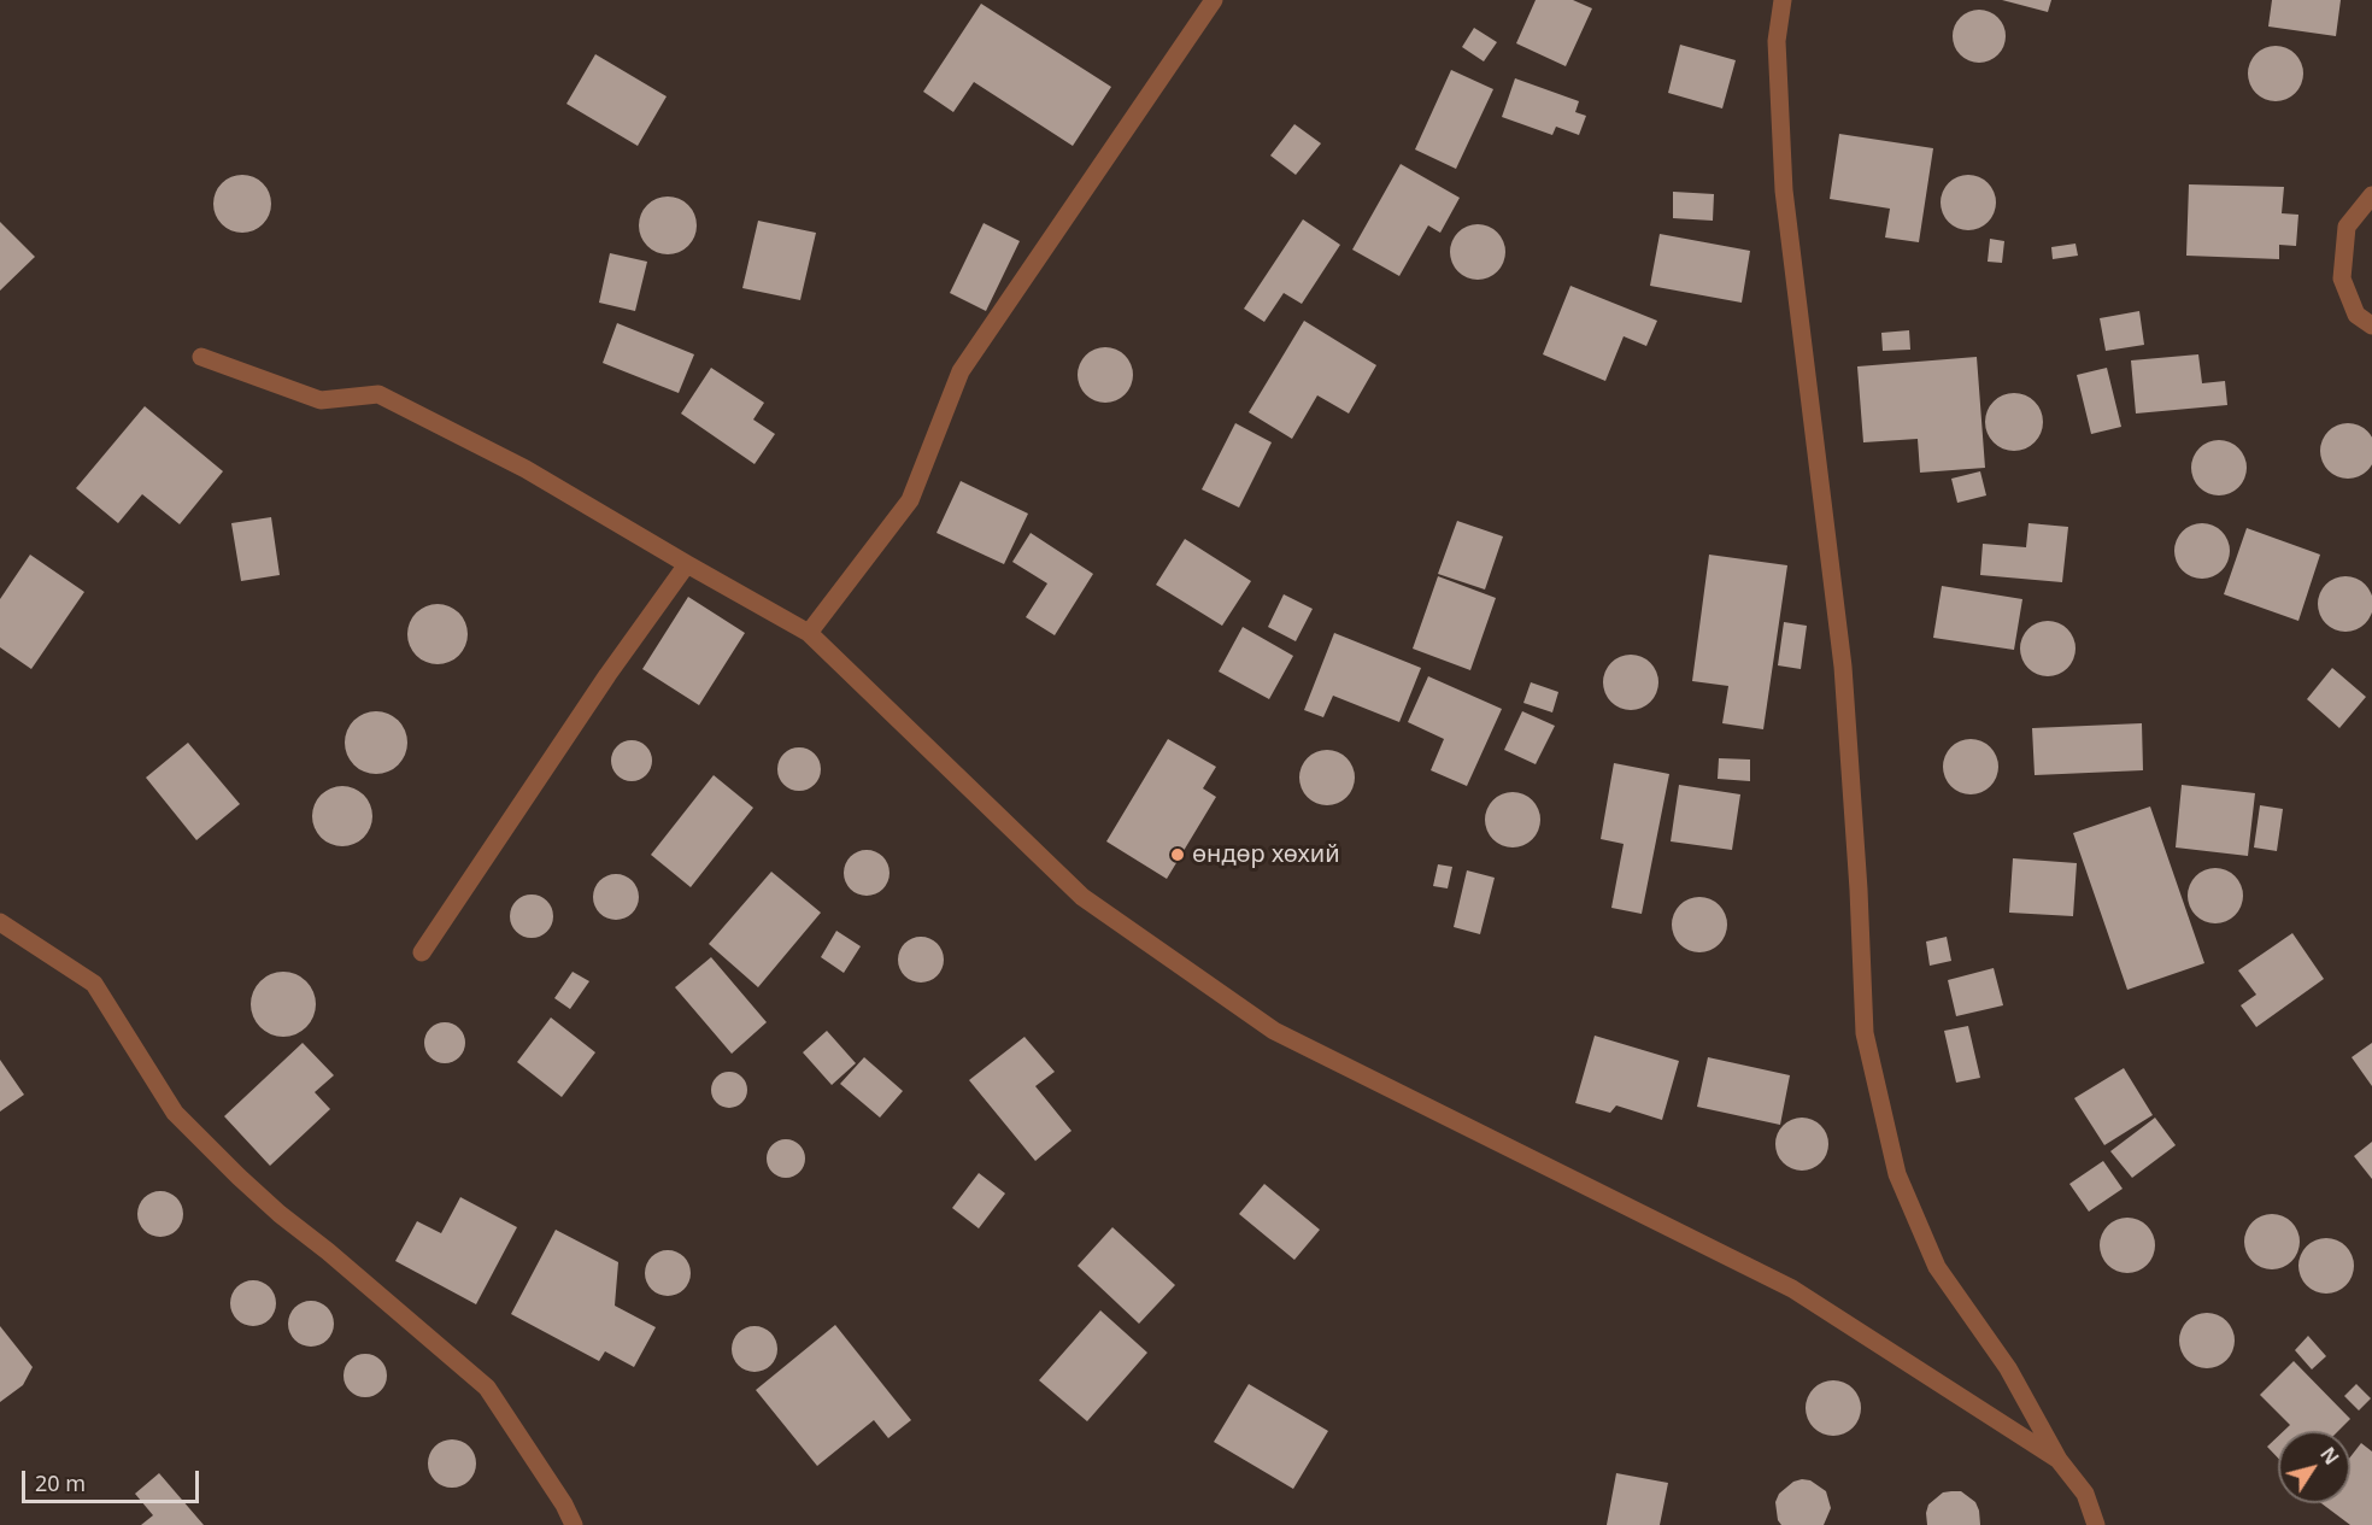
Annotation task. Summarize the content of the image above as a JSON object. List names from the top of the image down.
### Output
{
  "places": ["өндөр хөхий"],
  "scale_bar": "20 m",
  "north": "top right"
}
